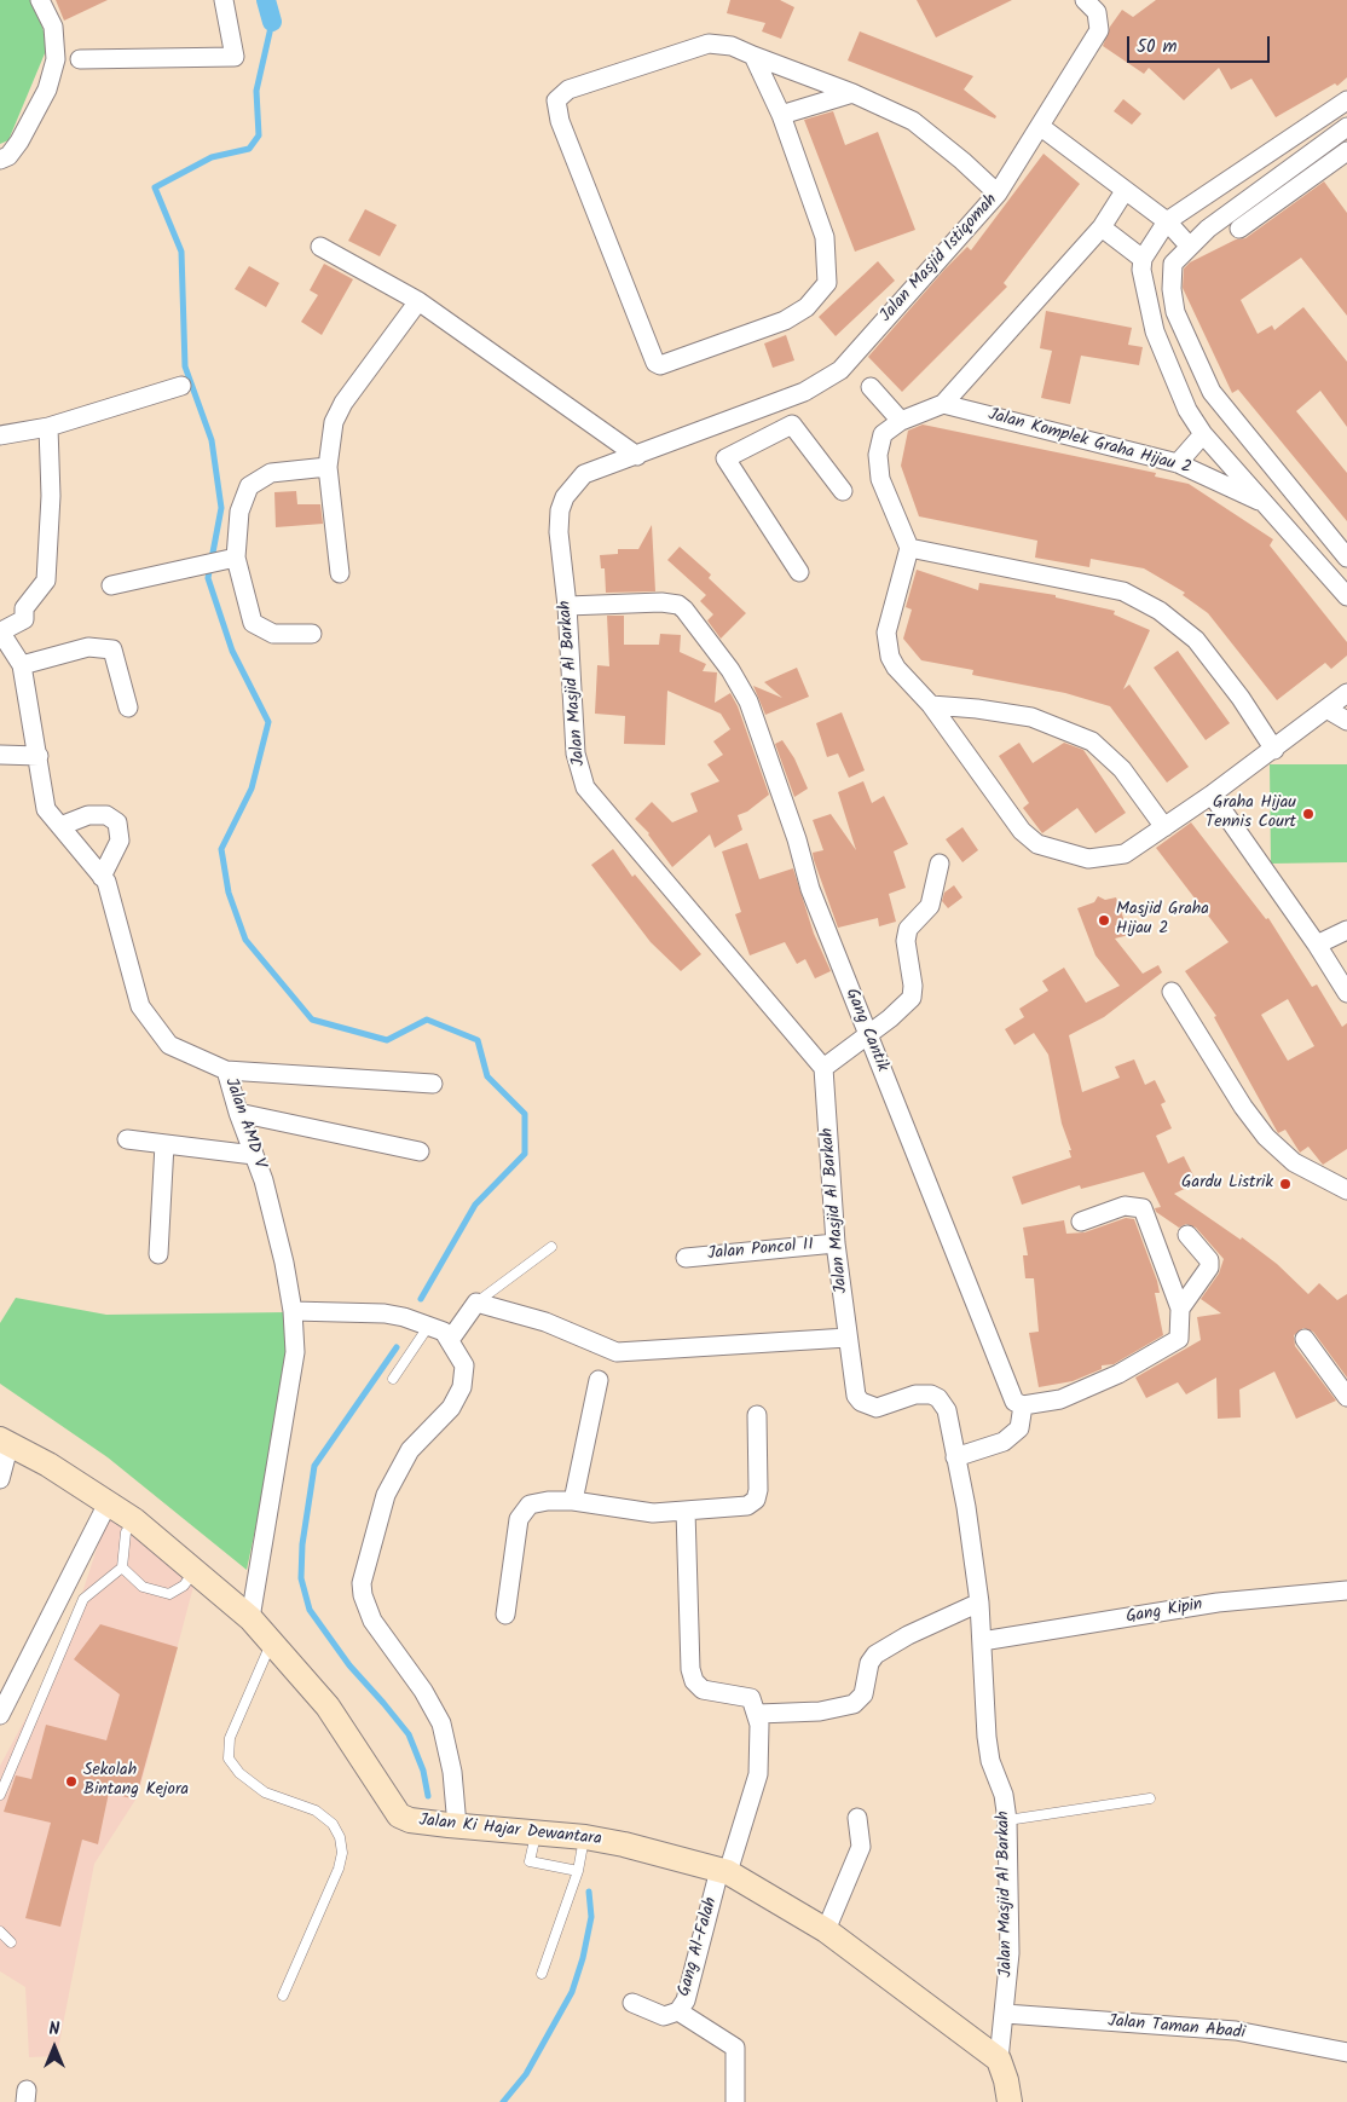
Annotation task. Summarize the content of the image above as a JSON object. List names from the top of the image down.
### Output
{
  "streets": {
    "main road": ["Jalan Ki Hajar Dewantara"],
    "street": [
      "Jalan Masjid Istiqomah",
      "Jalan Komplek Graha Hijau 2",
      "Jalan Masjid Al Barkah",
      "Gang Cantik",
      "Jalan AMD V",
      "Jalan Poncol II",
      "Gang Kipin",
      "Gang Al-Falah",
      "Jalan Taman Abadi"
    ]
  },
  "crossings": [
    ["Jalan Masjid Istiqomah", "Jalan Masjid Al Barkah"],
    ["Jalan Masjid Al Barkah", "Gang Cantik"],
    ["Jalan Masjid Al Barkah", "Jalan Poncol II"],
    ["Jalan Masjid Al Barkah", "Gang Kipin"],
    ["Jalan Masjid Al Barkah", "Jalan Ki Hajar Dewantara"],
    ["Jalan Masjid Al Barkah", "Jalan Taman Abadi"],
    ["Jalan AMD V", "Jalan Ki Hajar Dewantara"],
    ["Jalan Ki Hajar Dewantara", "Gang Al-Falah"]
  ],
  "places": [
    "Graha Hijau Tennis Court",
    "Masjid Graha Hijau 2",
    "Gardu Listrik",
    "Sekolah Bintang Kejora"
  ],
  "scale_bar": "50 m",
  "north": "top"
}
